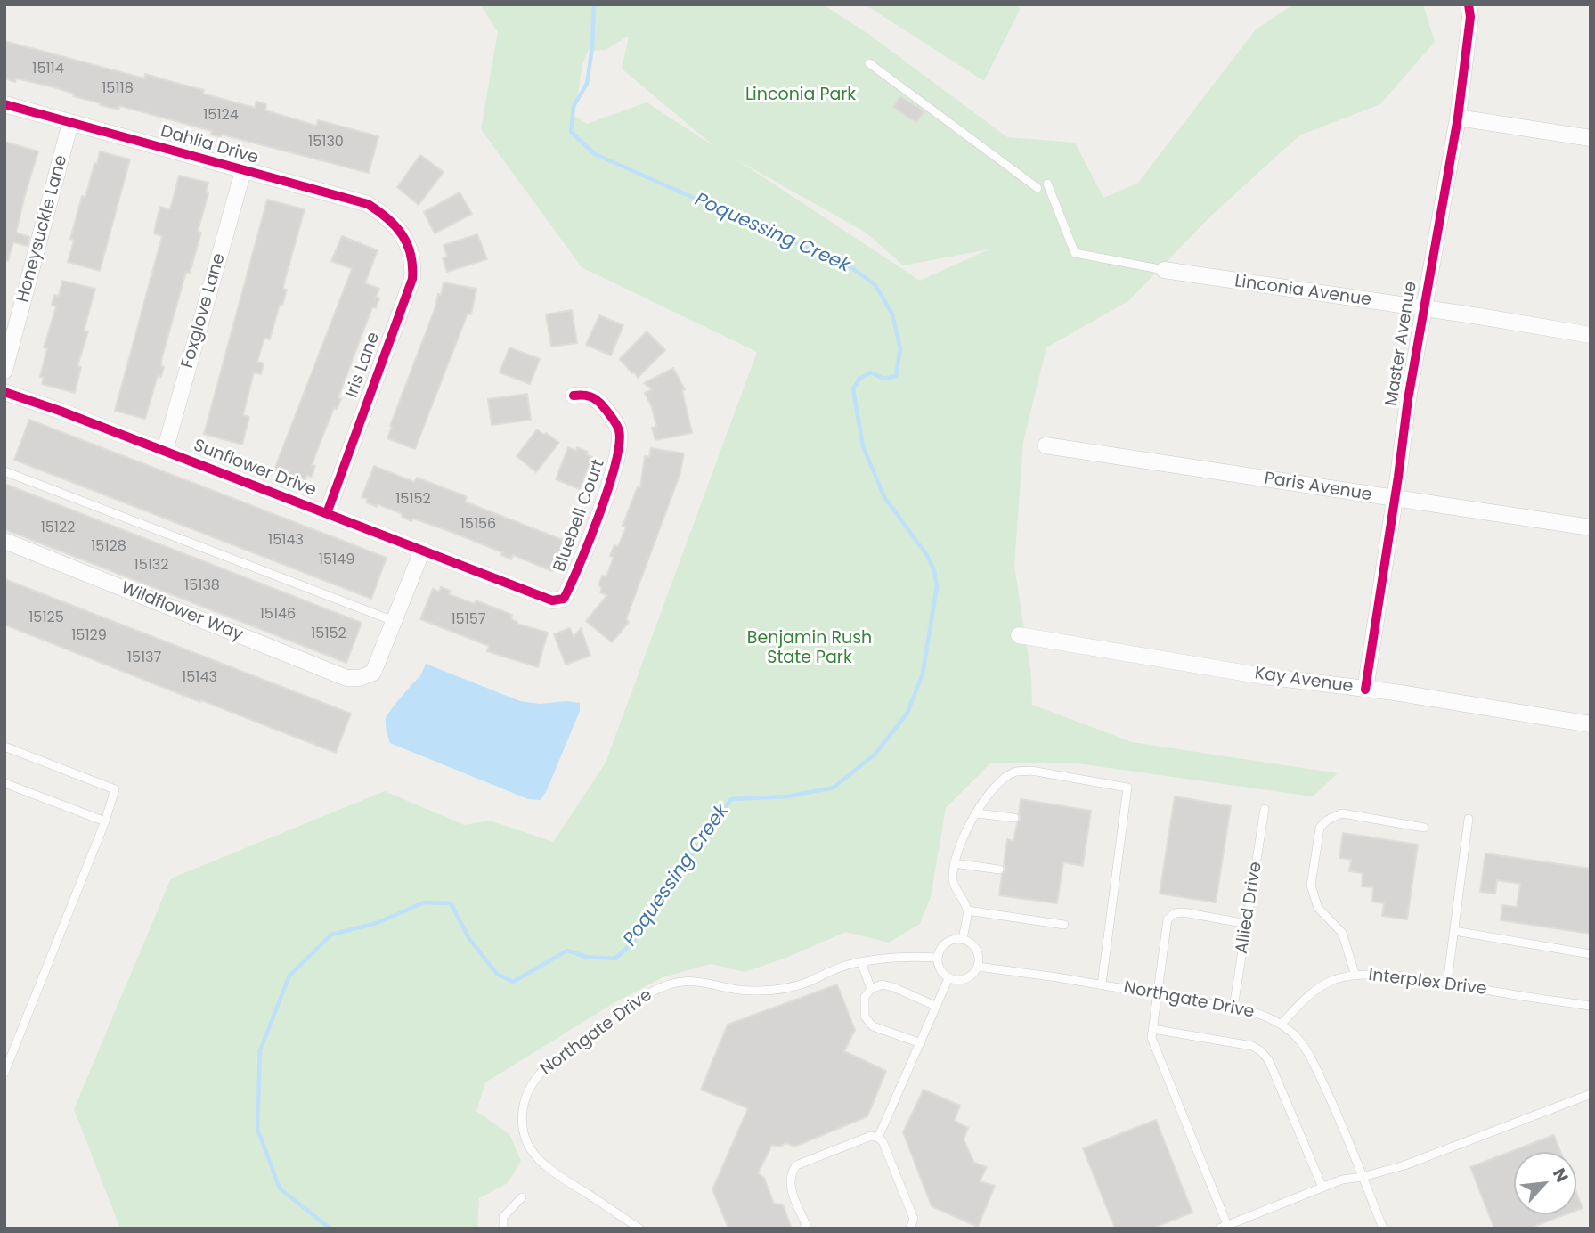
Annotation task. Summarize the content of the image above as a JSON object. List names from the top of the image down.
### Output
{
  "streets": {
    "street": [
      "Dahlia Drive",
      "Honeysuckle Lane",
      "Linconia Avenue",
      "Foxglove Lane",
      "Master Avenue",
      "Iris Lane",
      "Sunflower Drive",
      "Paris Avenue",
      "Bluebell Court",
      "Wildflower Way",
      "Kay Avenue"
    ],
    "lane": ["Allied Drive", "Interplex Drive", "Northgate Drive"]
  },
  "crossings": [
    ["Dahlia Drive", "Honeysuckle Lane"],
    ["Dahlia Drive", "Foxglove Lane"],
    ["Dahlia Drive", "Iris Lane"],
    ["Linconia Avenue", "Master Avenue"],
    ["Foxglove Lane", "Sunflower Drive"],
    ["Master Avenue", "Paris Avenue"],
    ["Master Avenue", "Kay Avenue"],
    ["Iris Lane", "Sunflower Drive"],
    ["Sunflower Drive", "Bluebell Court"],
    ["Allied Drive", "Northgate Drive"],
    ["Interplex Drive", "Northgate Drive"]
  ],
  "water": ["Poquessing Creek"],
  "parks": ["Linconia Park", "Benjamin Rush State Park"],
  "house_numbers": [
    "15114",
    "15118",
    "15124",
    "15130",
    "15152",
    "15156",
    "15122",
    "15143",
    "15128",
    "15149",
    "15132",
    "15138",
    "15146",
    "15125",
    "15157",
    "15152",
    "15129",
    "15137",
    "15143"
  ],
  "north": "top right"
}
